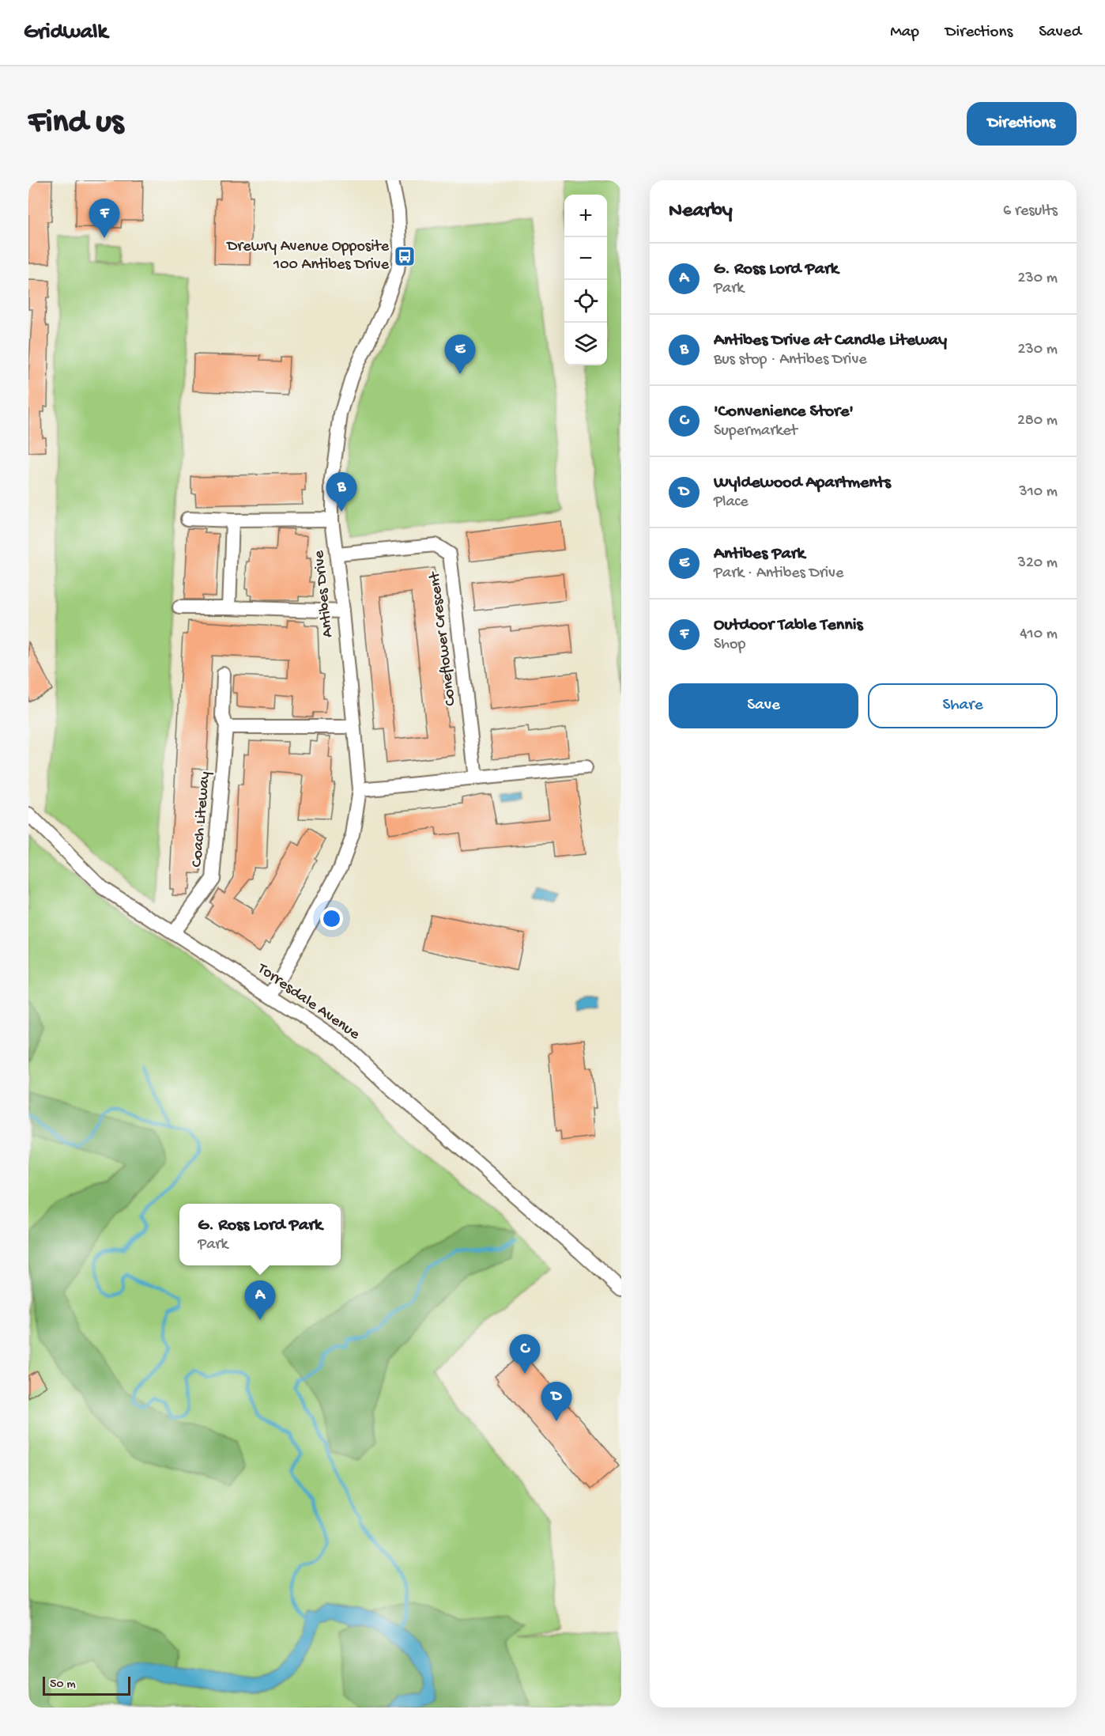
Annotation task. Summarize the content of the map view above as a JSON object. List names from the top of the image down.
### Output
{
  "streets": {
    "street": [
      "Antibes Drive",
      "Coneflower Crescent",
      "Coach Liteway",
      "Torresdale Avenue"
    ]
  },
  "crossings": [
    ["Antibes Drive", "Coneflower Crescent"],
    ["Antibes Drive", "Torresdale Avenue"],
    ["Coach Liteway", "Torresdale Avenue"]
  ],
  "places": {
    "bus stop": ["Drewry Avenue Opposite 100 Antibes Drive"]
  },
  "scale_bar": "50 m",
  "page": {
    "header": "Gridwalk",
    "nav": ["Map", "Directions", "Saved"],
    "buttons": [
      "Directions",
      ["Save", "Share"]
    ],
    "title": "Find us",
    "heading": ["Nearby", "6 results"],
    "map_buttons": ["+", "−"],
    "pins": [
      "F",
      "E",
      "B",
      "A",
      "C",
      "D"
    ],
    "list": [
      {
        "mark": "A",
        "name": "G. Ross Lord Park",
        "note": "Park",
        "value": "230 m"
      },
      {
        "mark": "B",
        "name": "Antibes Drive at Candle Liteway",
        "note": "Bus stop · Antibes Drive",
        "value": "230 m"
      },
      {
        "mark": "C",
        "name": "'Convenience Store'",
        "note": "Supermarket",
        "value": "280 m"
      },
      {
        "mark": "D",
        "name": "Wyldewood Apartments",
        "note": "Place",
        "value": "310 m"
      },
      {
        "mark": "E",
        "name": "Antibes Park",
        "note": "Park · Antibes Drive",
        "value": "320 m"
      },
      {
        "mark": "F",
        "name": "Outdoor Table Tennis",
        "note": "Shop",
        "value": "410 m"
      }
    ],
    "popup": ["G. Ross Lord Park", "Park"],
    "scale": "50 m"
  }
}
